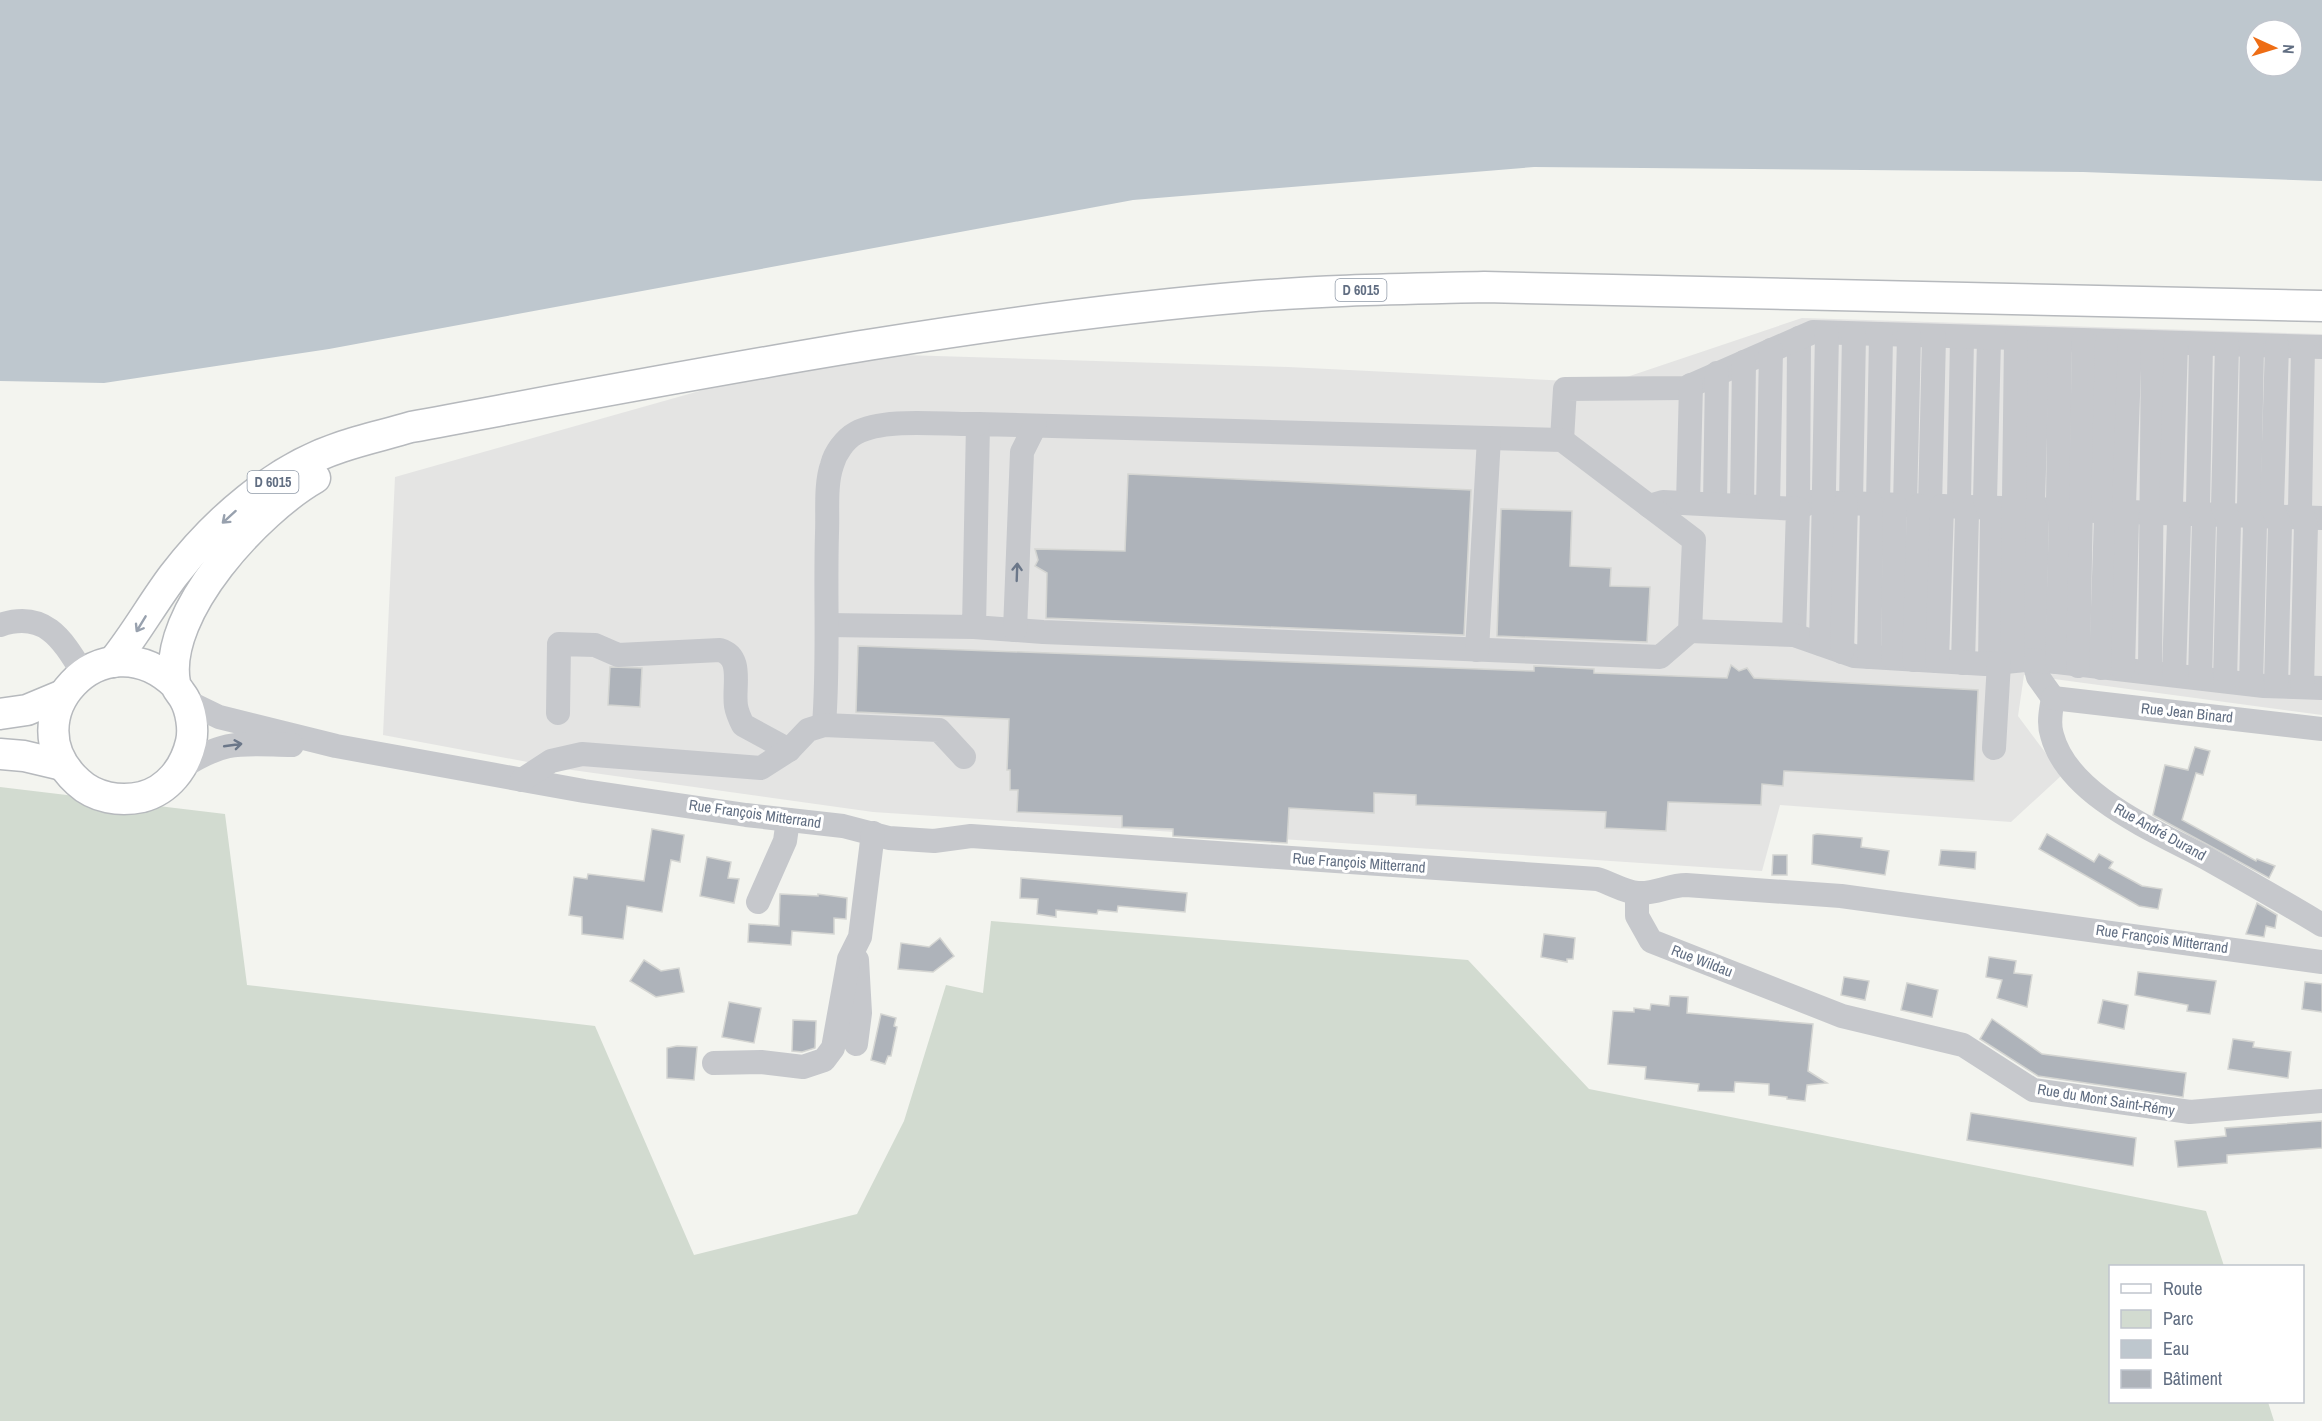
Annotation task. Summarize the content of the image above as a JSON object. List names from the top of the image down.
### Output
{
  "streets": {
    "main road": ["D 6015"],
    "street": [
      "Rue Jean Binard",
      "Rue François Mitterrand",
      "Rue André Durand",
      "Rue Wildau",
      "Rue du Mont Saint-Rémy"
    ]
  },
  "crossings": [
    ["Rue Jean Binard", "Rue André Durand"],
    ["Rue François Mitterrand", "Rue Wildau"],
    ["Rue Wildau", "Rue du Mont Saint-Rémy"]
  ],
  "legend": [
    "Route",
    "Parc",
    "Eau",
    "Bâtiment"
  ],
  "north": "right"
}
